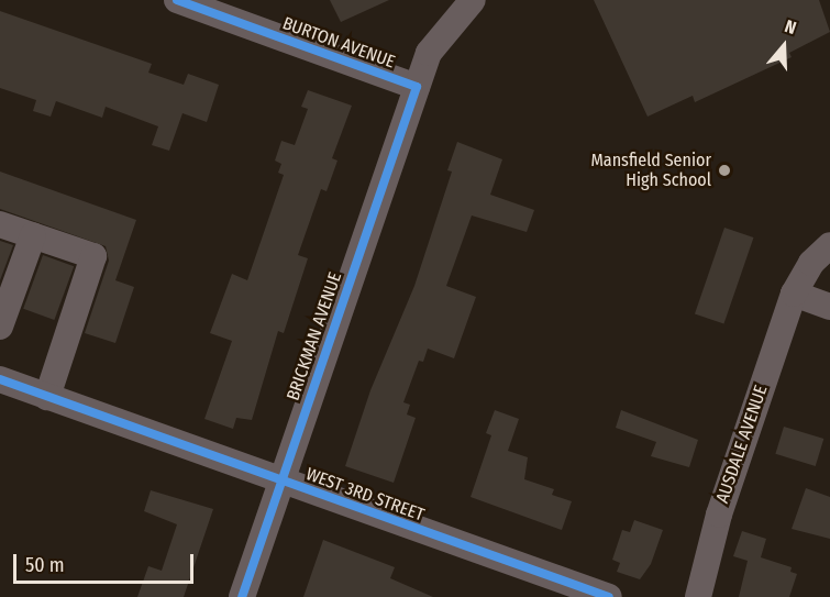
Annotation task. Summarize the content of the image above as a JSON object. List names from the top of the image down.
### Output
{
  "streets": {
    "street": [
      "BURTON AVENUE",
      "BRICKMAN AVENUE",
      "AUSDALE AVENUE",
      "WEST 3RD STREET"
    ]
  },
  "crossings": [
    ["BURTON AVENUE", "BRICKMAN AVENUE"],
    ["BRICKMAN AVENUE", "WEST 3RD STREET"]
  ],
  "places": ["Mansfield Senior High School"],
  "scale_bar": "50 m",
  "north": "top"
}
